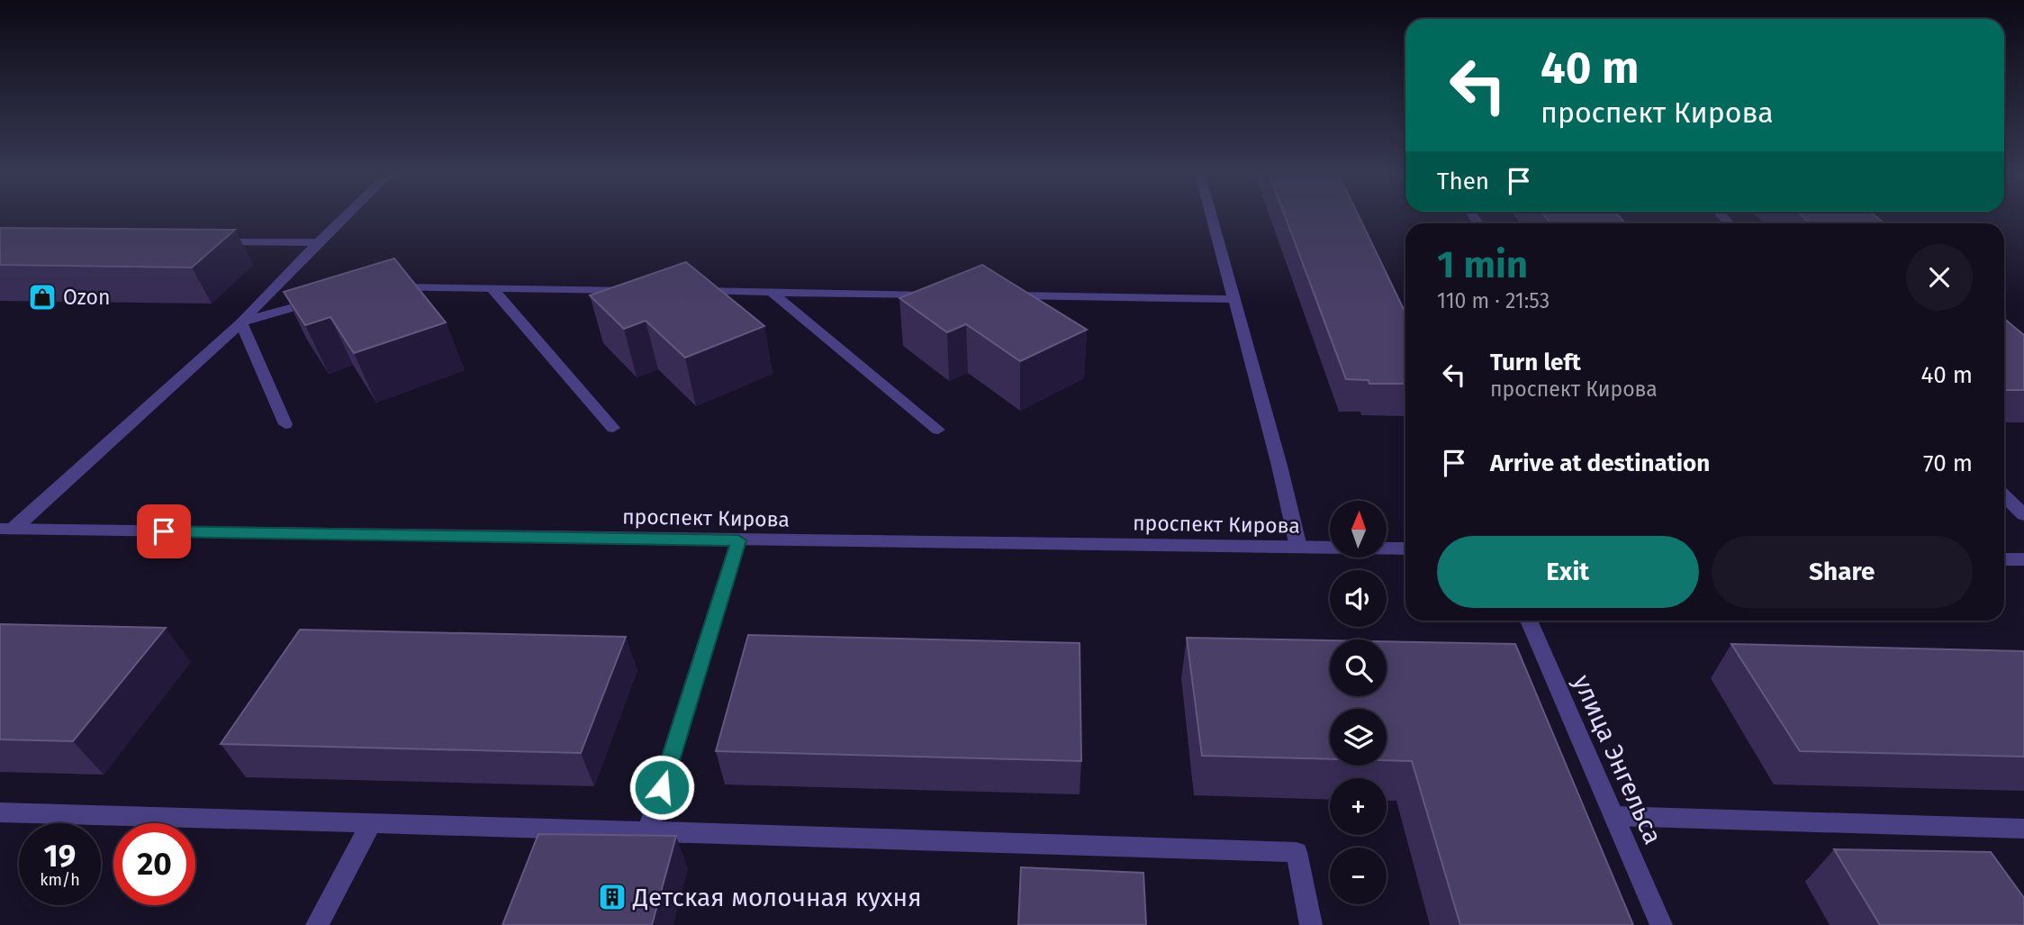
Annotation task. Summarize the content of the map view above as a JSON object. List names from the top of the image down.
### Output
{
  "streets": {
    "street": ["проспект Кирова", "улица Энгельса"]
  },
  "places": {
    "shop": ["Ozon"],
    "building": ["Детская молочная кухня"]
  },
  "north": "top",
  "page": {
    "turn": ["40 m", "проспект Кирова"],
    "then": "Then",
    "heading": ["1 min", "110 m · 21:53"],
    "list": [
      {
        "name": "Turn left",
        "note": "проспект Кирова",
        "value": "40 m"
      },
      {
        "name": "Arrive at destination",
        "value": "70 m"
      }
    ],
    "map_buttons": ["+", "−"],
    "buttons": ["Exit", "Share"],
    "speed": "19 km/h",
    "limit": "20"
  }
}
